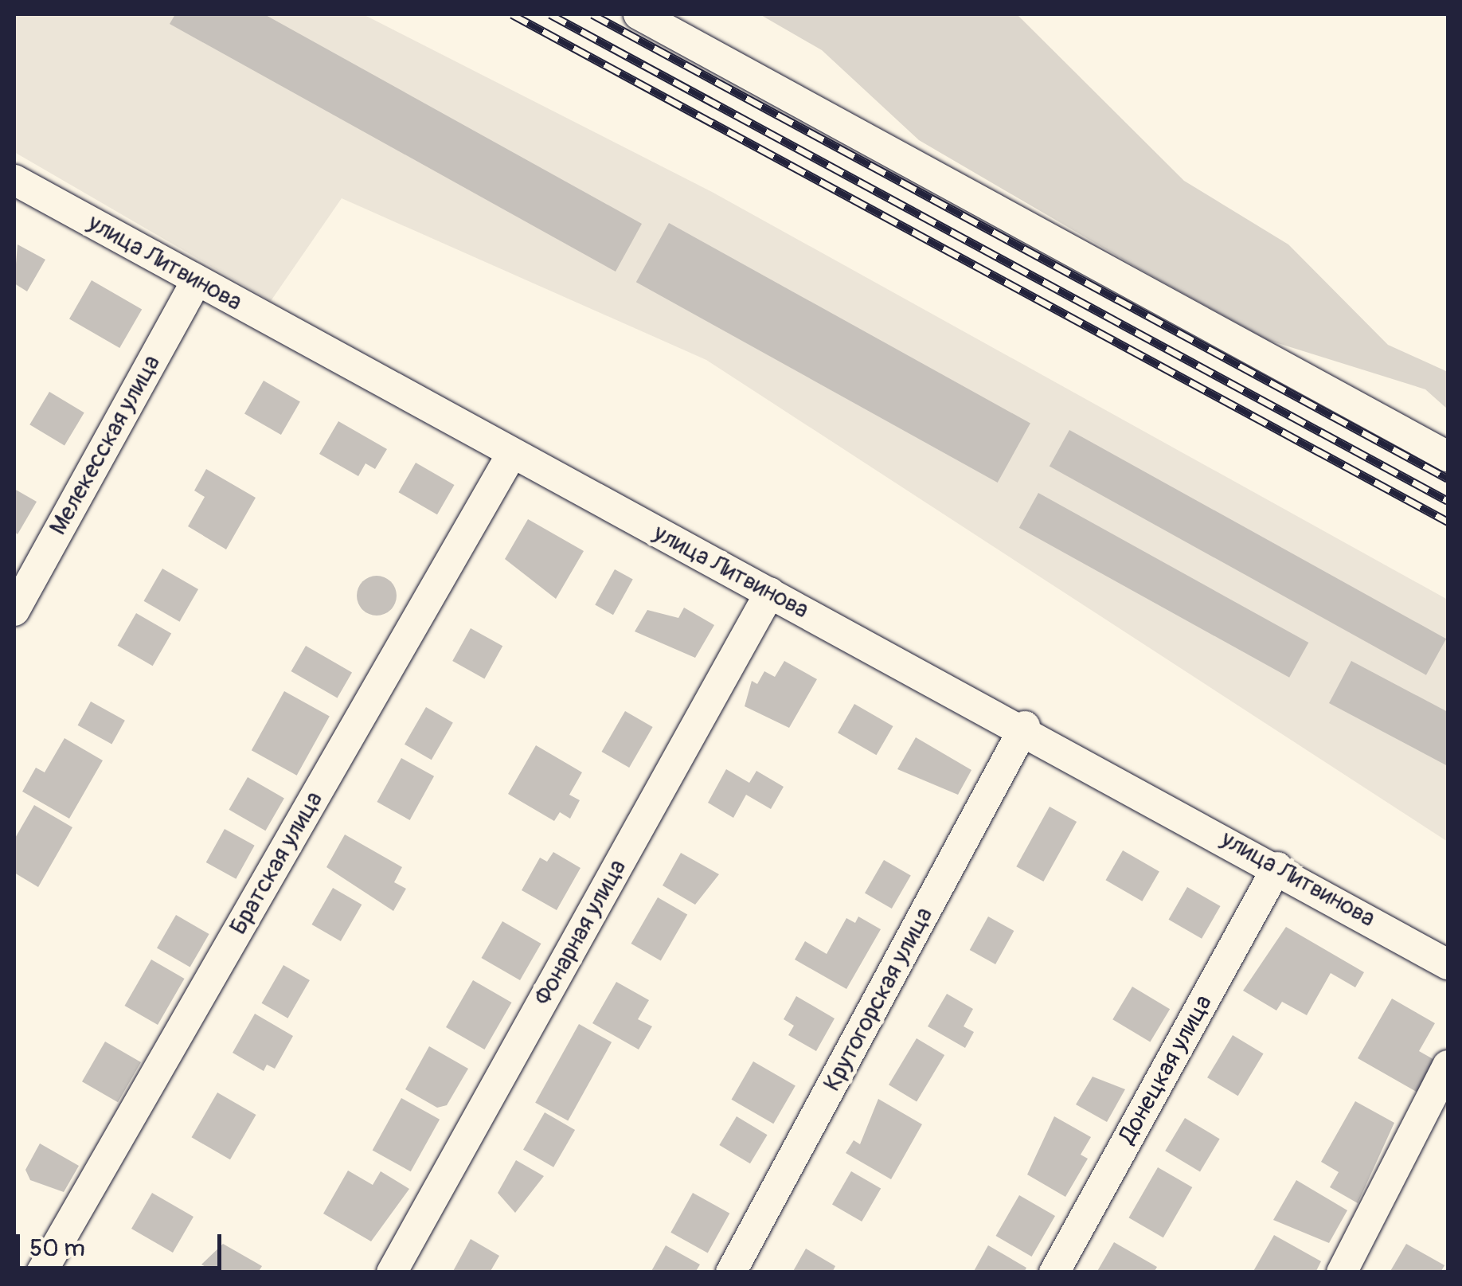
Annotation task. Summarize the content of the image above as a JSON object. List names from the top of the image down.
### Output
{
  "streets": {
    "street": [
      "улица Литвинова",
      "Мелекесская улица",
      "Братская улица",
      "Фонарная улица",
      "Крутогорская улица",
      "Донецкая улица"
    ]
  },
  "crossings": [
    ["улица Литвинова", "Мелекесская улица"],
    ["улица Литвинова", "Братская улица"],
    ["улица Литвинова", "Фонарная улица"],
    ["улица Литвинова", "Крутогорская улица"],
    ["улица Литвинова", "Донецкая улица"]
  ],
  "scale_bar": "50 m"
}
